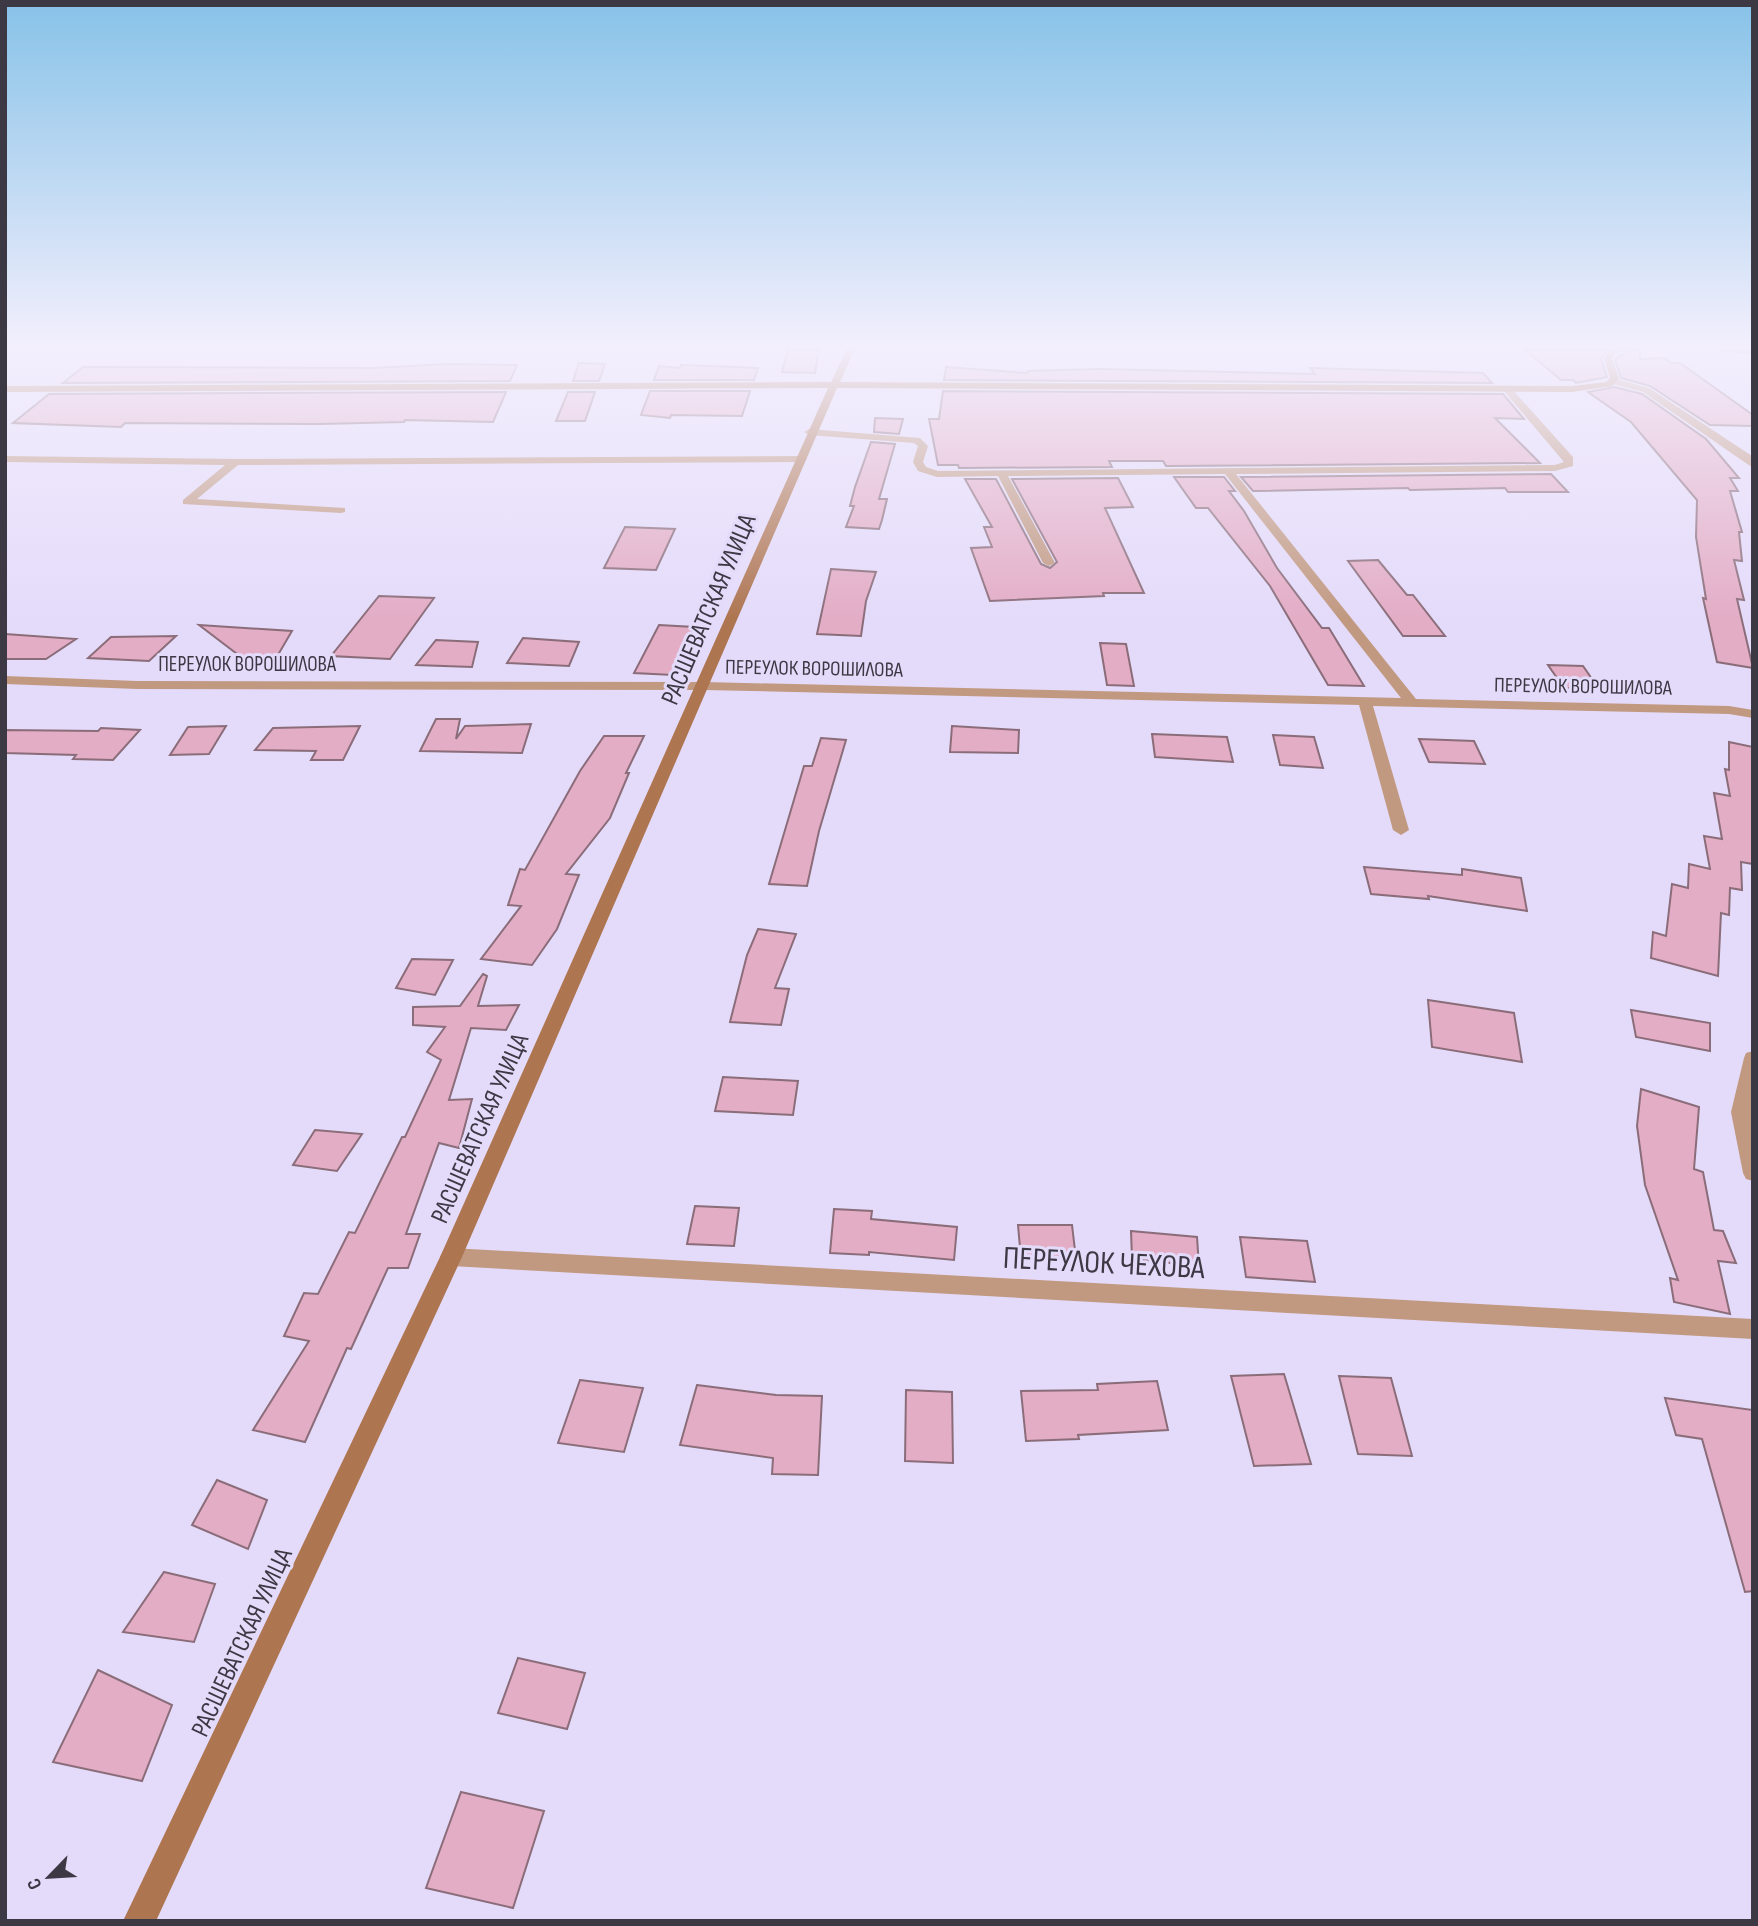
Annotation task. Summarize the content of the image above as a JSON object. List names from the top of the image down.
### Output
{
  "streets": {
    "street": ["РАСШЕВАТСКАЯ УЛИЦА", "ПЕРЕУЛОК ВОРОШИЛОВА", "ПЕРЕУЛОК ЧЕХОВА"]
  },
  "crossings": [
    ["РАСШЕВАТСКАЯ УЛИЦА", "ПЕРЕУЛОК ВОРОШИЛОВА"],
    ["РАСШЕВАТСКАЯ УЛИЦА", "ПЕРЕУЛОК ЧЕХОВА"]
  ],
  "north": "bottom left"
}
